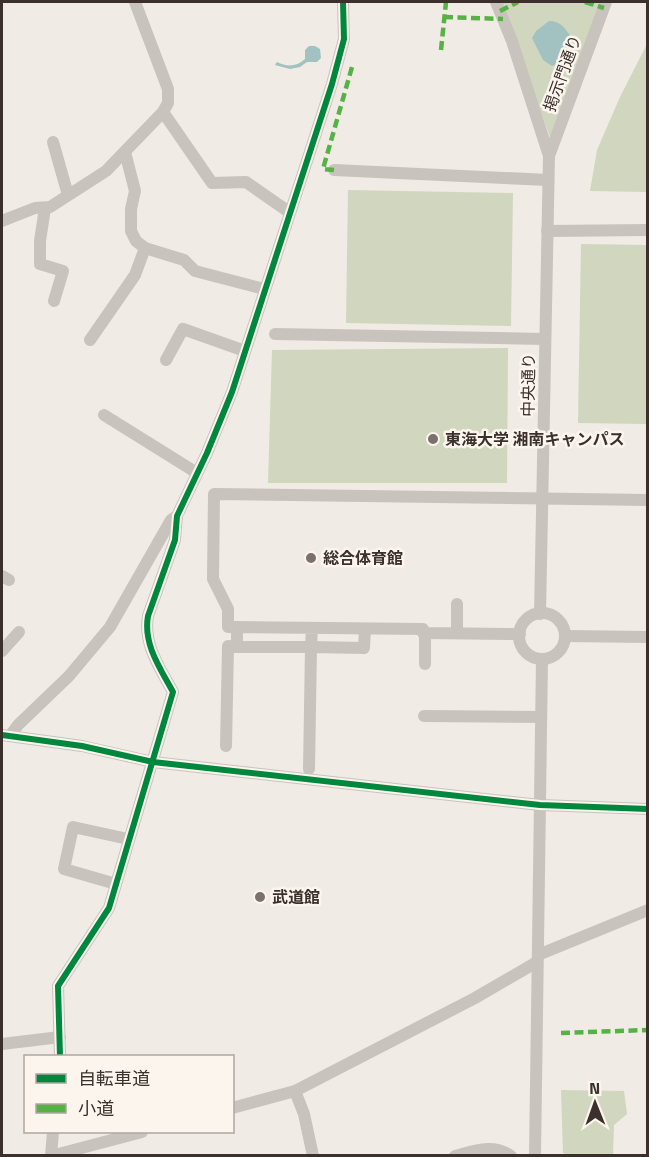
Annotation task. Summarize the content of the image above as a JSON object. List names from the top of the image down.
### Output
{
  "streets": {
    "street": ["掲示門通り", "中央通り"]
  },
  "crossings": [
    ["掲示門通り", "中央通り"]
  ],
  "places": ["東海大学 湘南キャンパス", "総合体育館", "武道館"],
  "legend": ["自転車道", "小道"],
  "north": "top"
}
